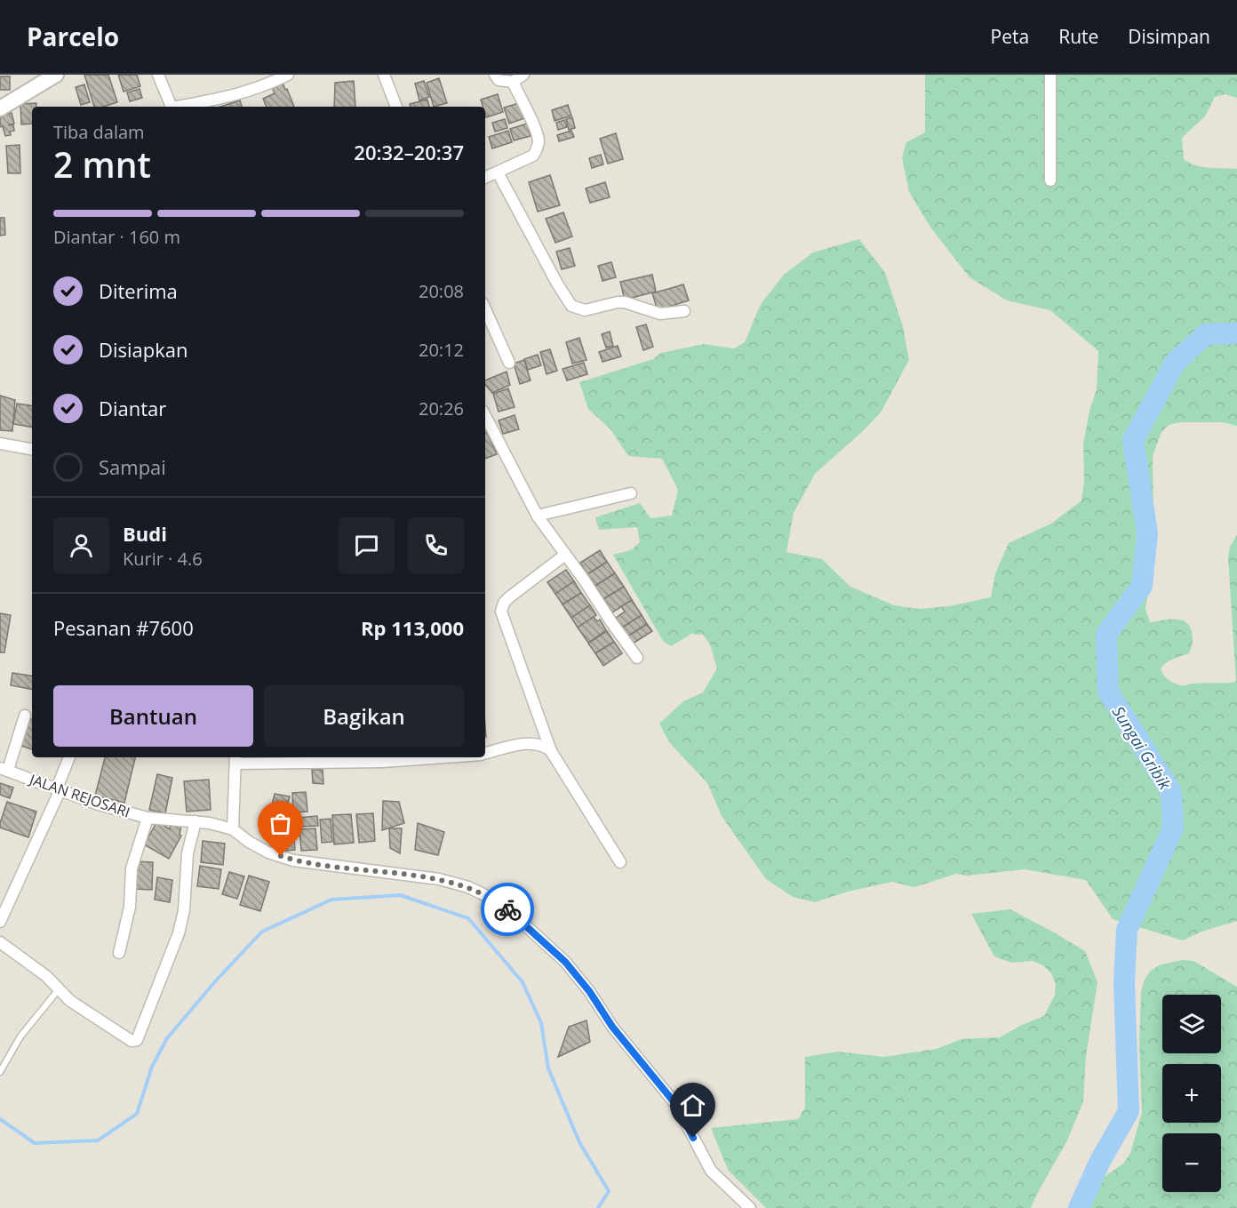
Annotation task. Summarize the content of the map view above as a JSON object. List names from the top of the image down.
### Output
{
  "streets": {
    "street": ["JALAN REJOSARI"]
  },
  "water": ["Sungai Gribik"],
  "page": {
    "header": "Parcelo",
    "nav": ["Peta", "Rute", "Disimpan"],
    "heading": ["2 mnt", "Tiba dalam", "20:32–20:37"],
    "panel": [
      "Budi",
      "Kurir · 4.6",
      "Pesanan #7600",
      "Rp 113,000"
    ],
    "bar": "Diantar · 160 m",
    "list": [
      ["Diterima", "20:08"],
      ["Disiapkan", "20:12"],
      ["Diantar", "20:26"],
      "Sampai"
    ],
    "buttons": ["Bantuan", "Bagikan"],
    "map_buttons": ["+", "−"]
  }
}
